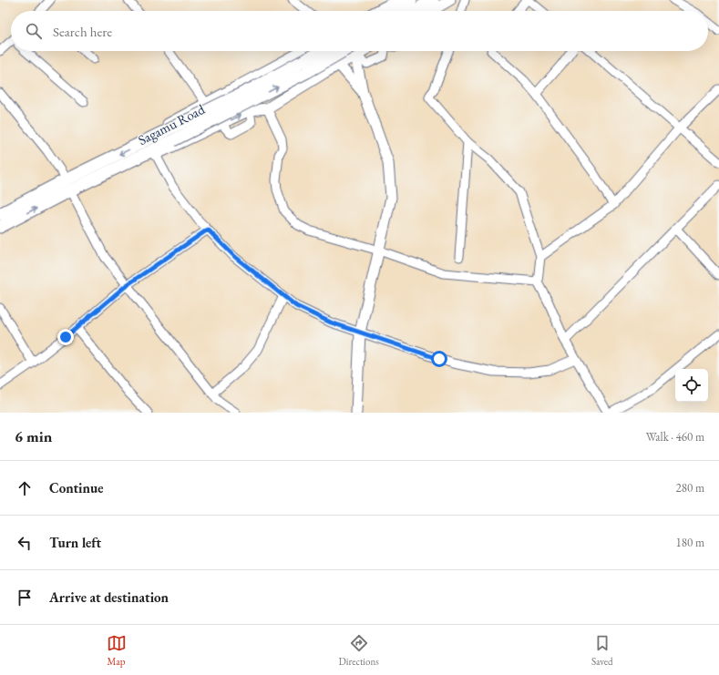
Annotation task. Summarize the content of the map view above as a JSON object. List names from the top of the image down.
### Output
{
  "streets": {
    "highway": ["Sagamu Road"]
  },
  "page": {
    "search": "Search here",
    "heading": ["6 min", "Walk · 460 m"],
    "list": [
      ["Continue", "280 m"],
      ["Turn left", "180 m"],
      "Arrive at destination"
    ],
    "nav": ["Map", "Directions", "Saved"]
  }
}
